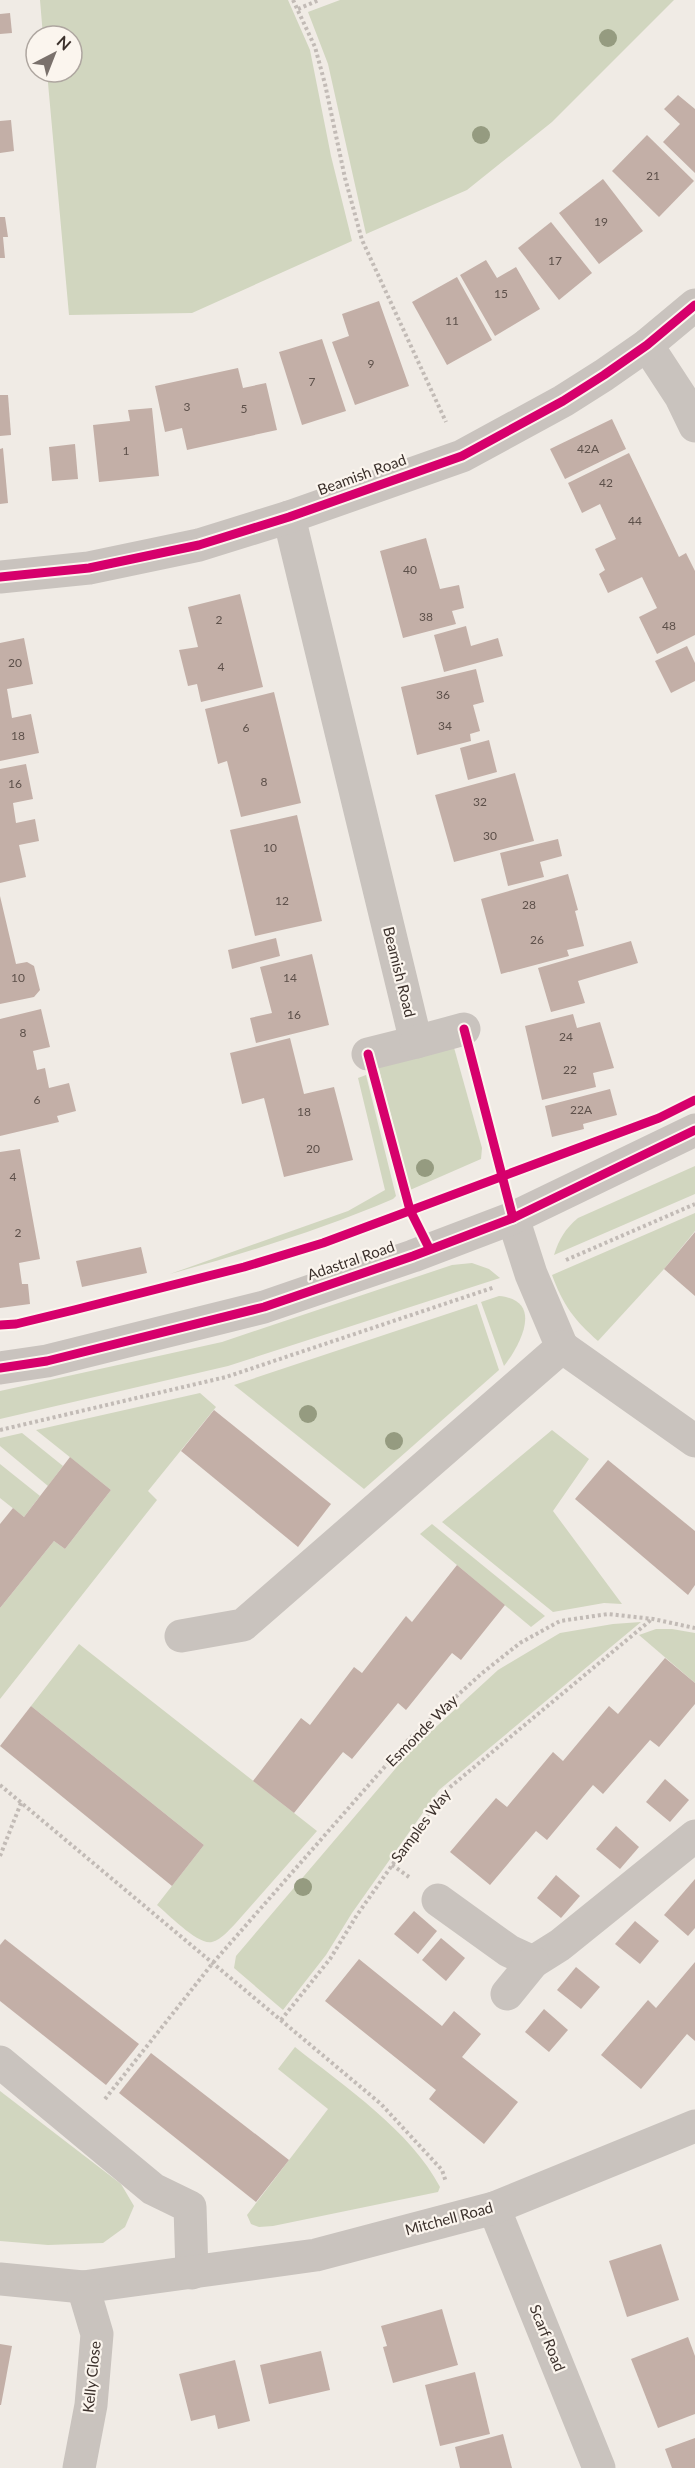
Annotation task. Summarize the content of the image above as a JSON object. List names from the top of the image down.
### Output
{
  "streets": {
    "street": [
      "Beamish Road",
      "Adastral Road",
      "Mitchell Road",
      "Scarf Road",
      "Kelly Close"
    ],
    "path": ["Esmonde Way", "Samples Way"]
  },
  "crossings": [
    ["Esmonde Way", "Samples Way"],
    ["Mitchell Road", "Scarf Road"],
    ["Mitchell Road", "Kelly Close"]
  ],
  "house_numbers": [
    "21",
    "19",
    "17",
    "15",
    "11",
    "9",
    "7",
    "3",
    "5",
    "42A",
    "1",
    "42",
    "44",
    "40",
    "38",
    "2",
    "48",
    "20",
    "4",
    "36",
    "34",
    "6",
    "18",
    "8",
    "16",
    "32",
    "30",
    "10",
    "12",
    "28",
    "26",
    "10",
    "14",
    "16",
    "8",
    "24",
    "22",
    "6",
    "22A",
    "18",
    "20",
    "4",
    "2"
  ],
  "north": "top right"
}
